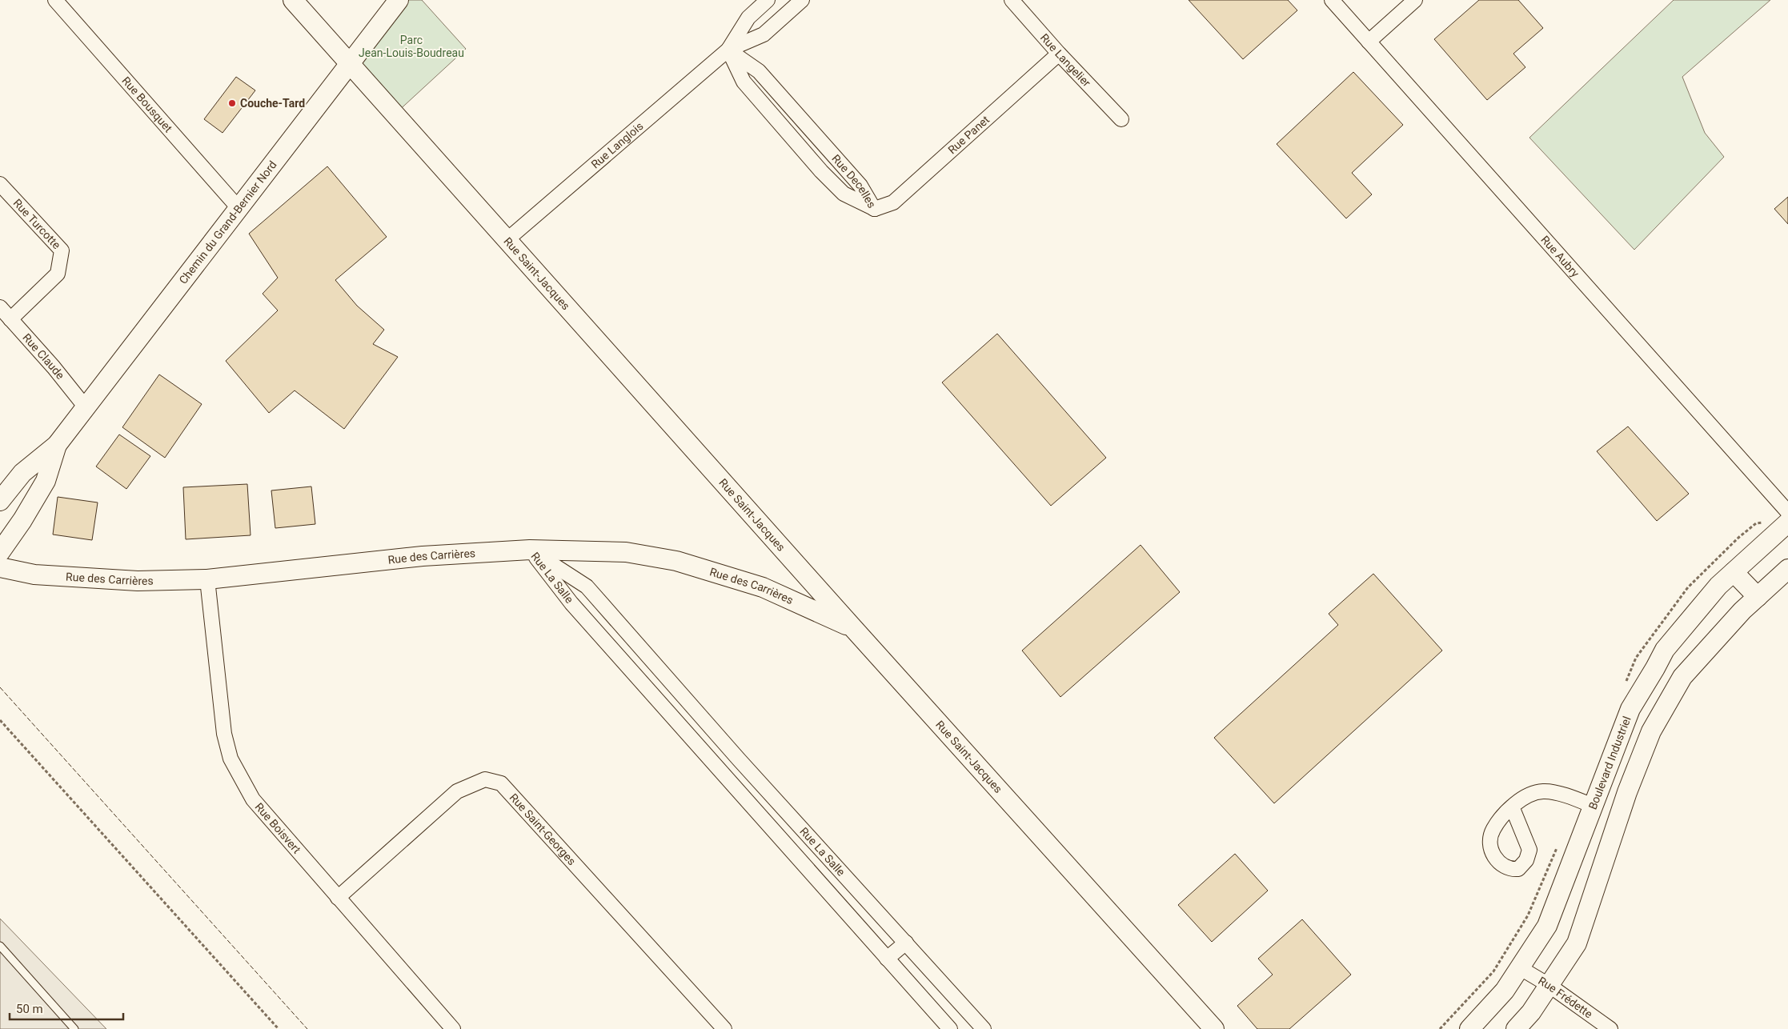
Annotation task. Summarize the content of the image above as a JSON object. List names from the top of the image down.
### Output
{
  "streets": {
    "main road": [
      "Chemin du Grand-Bernier Nord",
      "Rue Saint-Jacques",
      "Rue des Carrières",
      "Boulevard Industriel"
    ],
    "street": [
      "Rue Langelier",
      "Rue Bousquet",
      "Rue Panet",
      "Rue Langlois",
      "Rue Decelles",
      "Rue Turcotte",
      "Rue Aubry",
      "Rue Claude",
      "Rue La Salle",
      "Rue Boisvert",
      "Rue Saint-Georges",
      "Rue Frédette"
    ]
  },
  "crossings": [
    ["Rue Langelier", "Rue Panet"],
    ["Rue Bousquet", "Chemin du Grand-Bernier Nord"],
    ["Rue Panet", "Rue Decelles"],
    ["Rue Langlois", "Rue Decelles"],
    ["Rue Langlois", "Rue Saint-Jacques"],
    ["Chemin du Grand-Bernier Nord", "Rue Saint-Jacques"],
    ["Chemin du Grand-Bernier Nord", "Rue Claude"],
    ["Rue Turcotte", "Rue Claude"],
    ["Rue Saint-Jacques", "Rue des Carrières"],
    ["Rue des Carrières", "Rue La Salle"],
    ["Rue des Carrières", "Rue Boisvert"],
    ["Boulevard Industriel", "Rue Frédette"],
    ["Rue Boisvert", "Rue Saint-Georges"]
  ],
  "parks": ["Parc Jean-Louis-Boudreau"],
  "places": ["Couche-Tard"],
  "scale_bar": "50 m"
}
